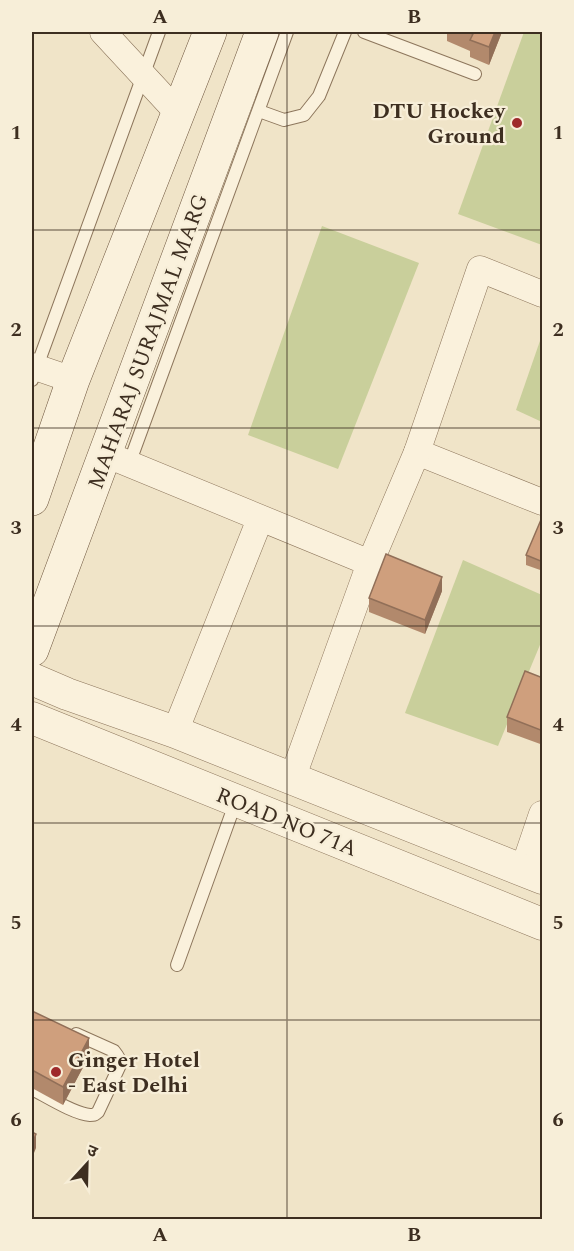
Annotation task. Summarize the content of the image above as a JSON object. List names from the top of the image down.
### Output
{
  "streets": {
    "main road": ["MAHARAJ SURAJMAL MARG"],
    "street": ["ROAD NO 71A"]
  },
  "places": ["DTU Hockey Ground", "Ginger Hotel - East Delhi"],
  "north": "top",
  "grid": {
    "columns": ["A", "B"],
    "rows": [
      "1",
      "2",
      "3",
      "4",
      "5",
      "6"
    ]
  }
}
